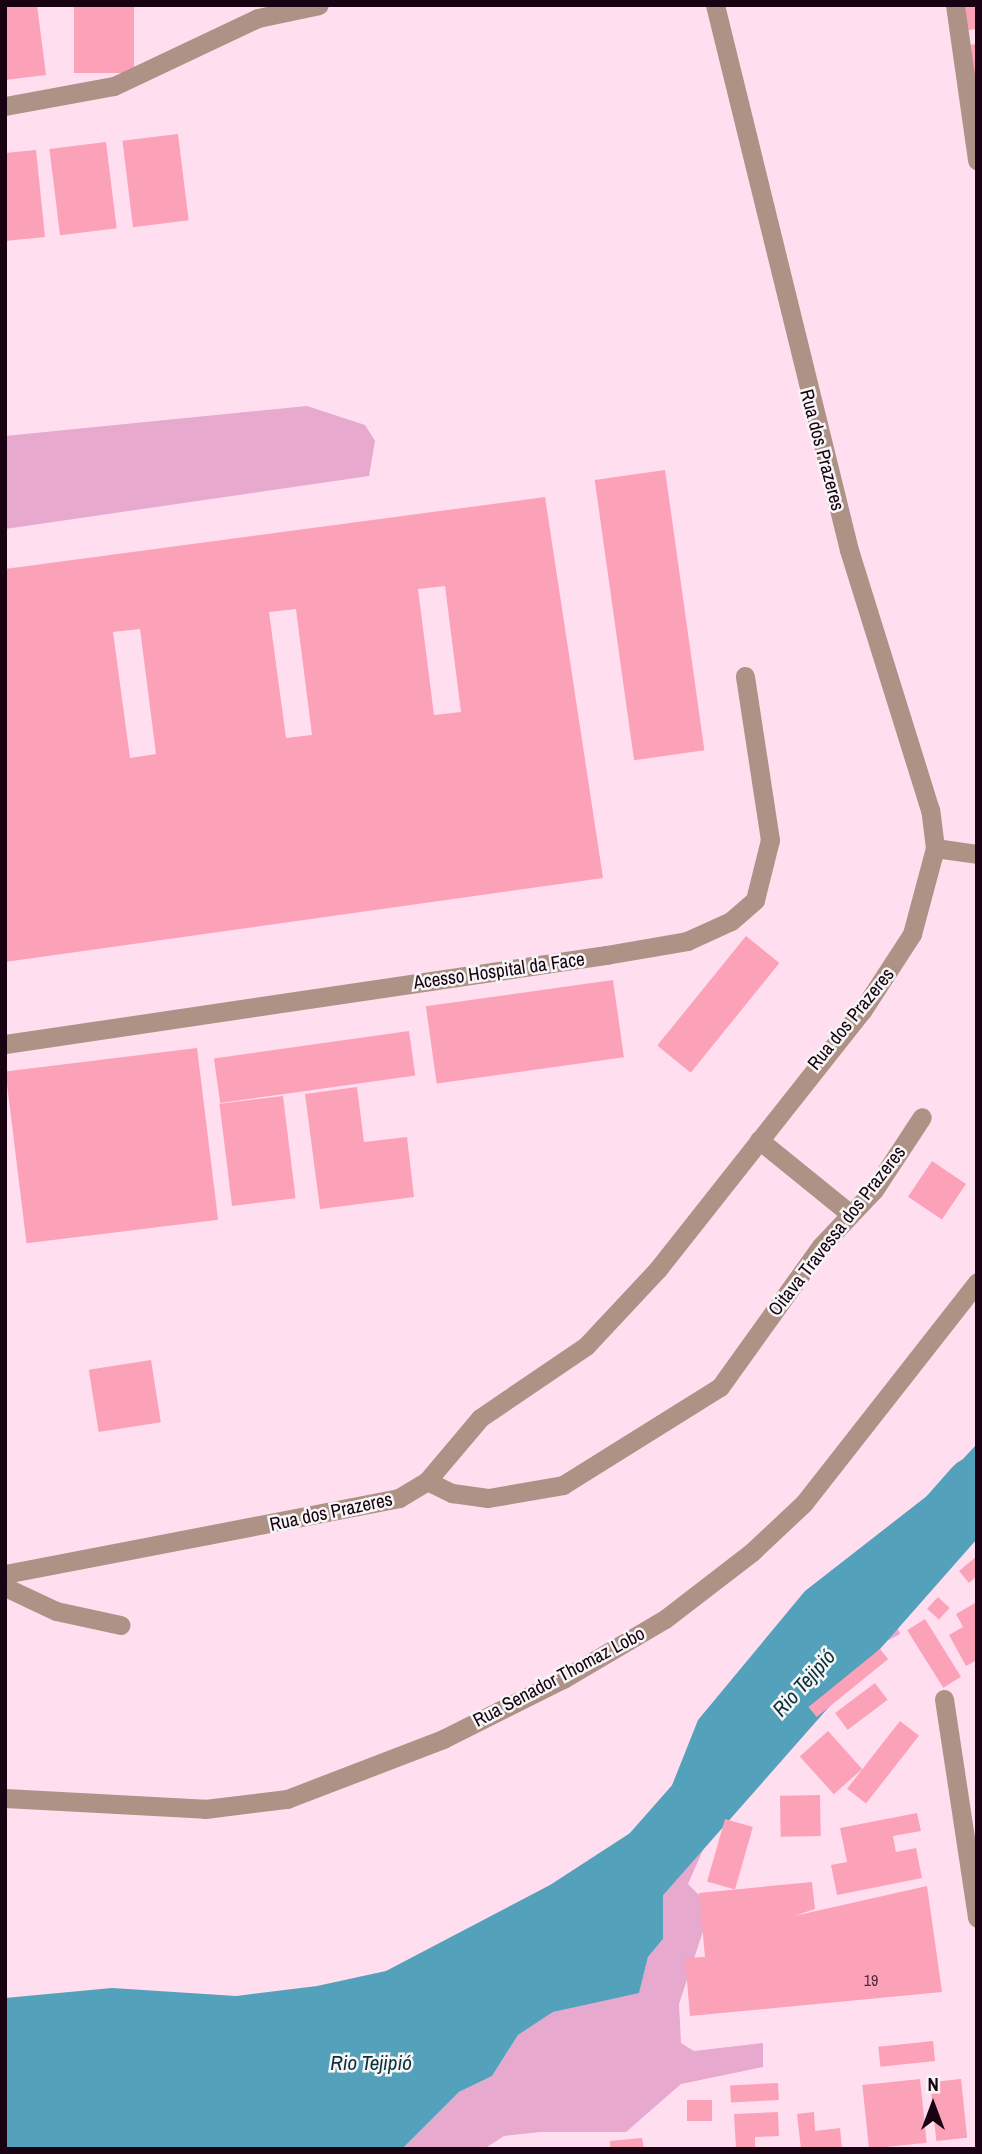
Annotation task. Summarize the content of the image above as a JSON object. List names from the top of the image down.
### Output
{
  "streets": {
    "street": [
      "Rua dos Prazeres",
      "Acesso Hospital da Face",
      "Oitava Travessa dos Prazeres",
      "Rua Senador Thomaz Lobo"
    ]
  },
  "crossings": [
    ["Rua dos Prazeres", "Oitava Travessa dos Prazeres"]
  ],
  "water": ["Rio Tejipió"],
  "house_numbers": ["19"],
  "north": "top"
}
